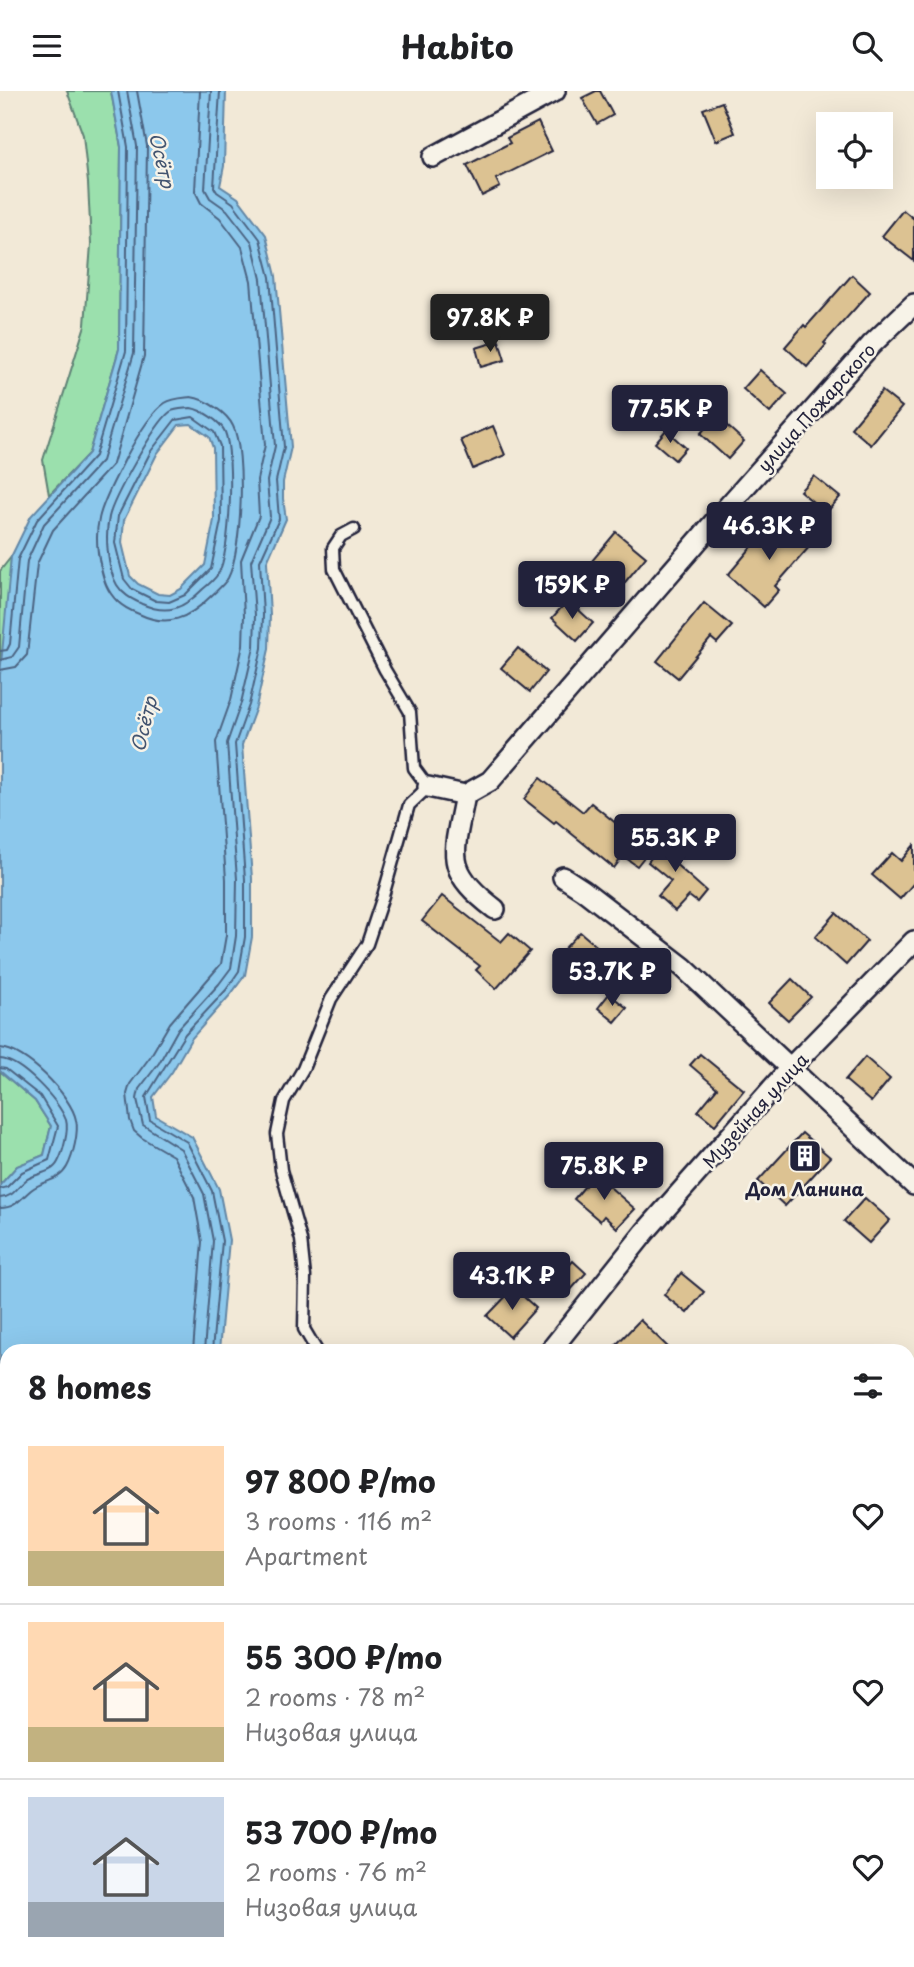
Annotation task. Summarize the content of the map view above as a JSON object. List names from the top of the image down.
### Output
{
  "streets": {
    "street": ["улица Пожарского", "Музейная улица"]
  },
  "water": ["Осётр"],
  "places": {
    "building": ["Дом Ланина"]
  },
  "page": {
    "header": "Habito",
    "price": [
      "97.8K ₽",
      "77.5K ₽",
      "46.3K ₽",
      "159K ₽",
      "55.3K ₽",
      "53.7K ₽",
      "75.8K ₽",
      "43.1K ₽"
    ],
    "heading": "8 homes",
    "list": [
      {
        "name": "97 800 ₽/mo",
        "note": "3 rooms · 116 m² · Apartment"
      },
      {
        "name": "55 300 ₽/mo",
        "note": "2 rooms · 78 m² · Низовая улица"
      },
      {
        "name": "53 700 ₽/mo",
        "note": "2 rooms · 76 m² · Низовая улица"
      }
    ]
  }
}
